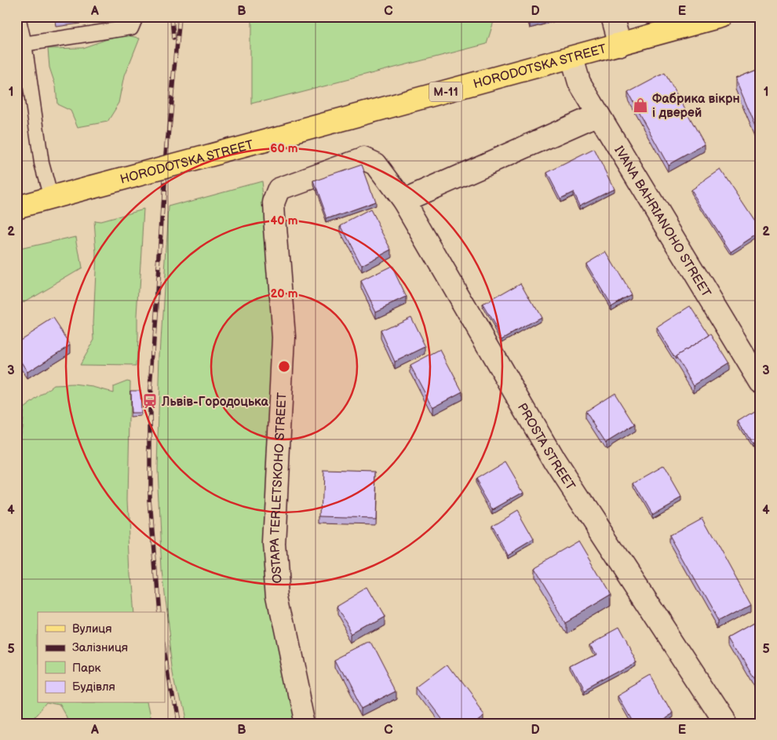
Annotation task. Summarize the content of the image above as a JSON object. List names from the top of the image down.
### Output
{
  "streets": {
    "main road": ["HORODOTSKA STREET", "М-11"],
    "street": ["IVANA BAHRIANOHO STREET", "PROSTA STREET", "OSTAPA TERLETSKOHO STREET"]
  },
  "crossings": [
    ["HORODOTSKA STREET", "IVANA BAHRIANOHO STREET"],
    ["PROSTA STREET", "OSTAPA TERLETSKOHO STREET"]
  ],
  "places": {
    "shop": ["Фабрика вікрн і дверей"],
    "station": ["Львів-Городоцька"]
  },
  "legend": [
    "Вулиця",
    "Залізниця",
    "Парк",
    "Будівля"
  ],
  "grid": {
    "columns": [
      "A",
      "B",
      "C",
      "D",
      "E"
    ],
    "rows": [
      "1",
      "2",
      "3",
      "4",
      "5"
    ]
  },
  "rings": ["60 m", "40 m", "20 m"]
}
